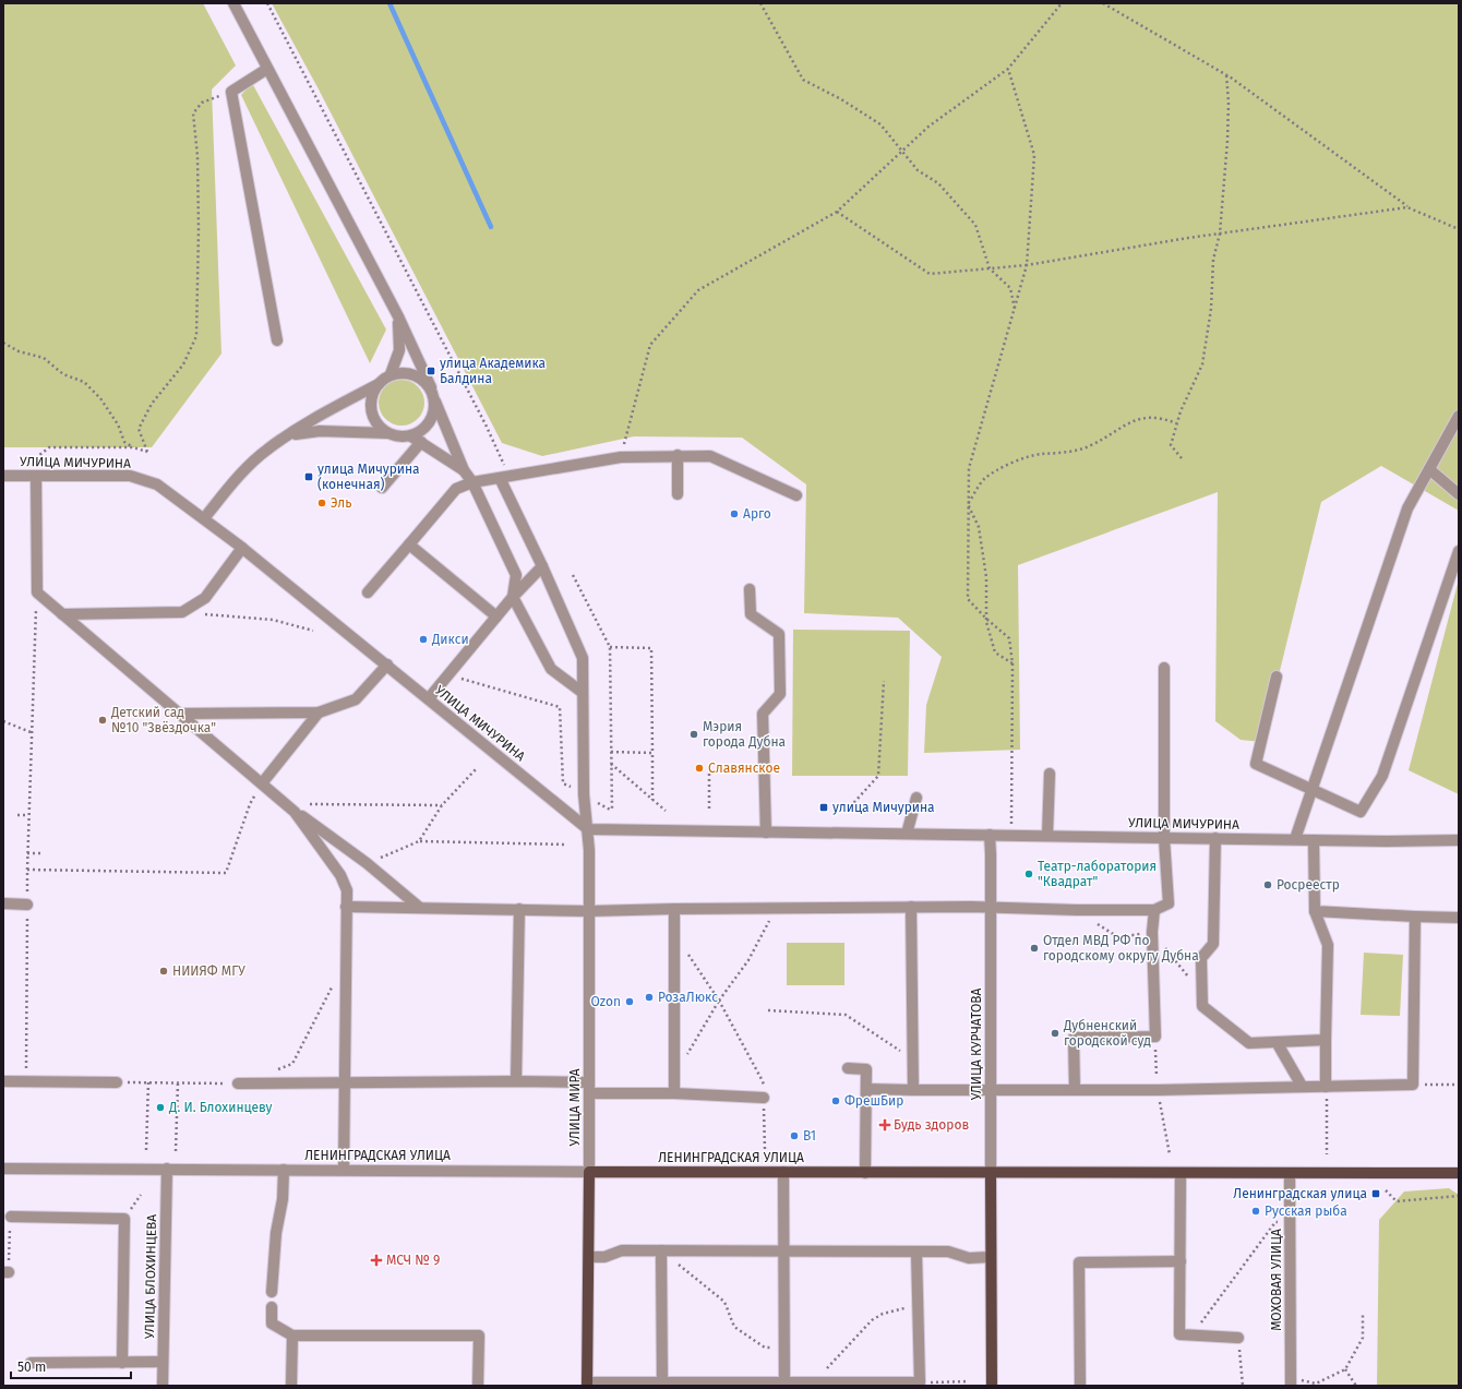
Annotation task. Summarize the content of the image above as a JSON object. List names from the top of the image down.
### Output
{
  "streets": {
    "main road": ["УЛИЦА КУРЧАТОВА", "УЛИЦА МИРА", "ЛЕНИНГРАДСКАЯ УЛИЦА"],
    "street": ["УЛИЦА МИЧУРИНА", "УЛИЦА БЛОХИНЦЕВА", "МОХОВАЯ УЛИЦА"]
  },
  "crossings": [
    ["УЛИЦА МИЧУРИНА", "УЛИЦА КУРЧАТОВА"],
    ["УЛИЦА МИЧУРИНА", "УЛИЦА МИРА"],
    ["УЛИЦА КУРЧАТОВА", "ЛЕНИНГРАДСКАЯ УЛИЦА"],
    ["УЛИЦА МИРА", "ЛЕНИНГРАДСКАЯ УЛИЦА"],
    ["ЛЕНИНГРАДСКАЯ УЛИЦА", "УЛИЦА БЛОХИНЦЕВА"],
    ["ЛЕНИНГРАДСКАЯ УЛИЦА", "МОХОВАЯ УЛИЦА"]
  ],
  "places": {
    "transit": [
      "улица Академика Балдина",
      "улица Мичурина (конечная)",
      "улица Мичурина",
      "Ленинградская улица"
    ],
    "other": [
      "Эль",
      "Арго",
      "Дикси",
      "Детский сад №10 \"Звёздочка\"",
      "Мэрия города Дубна",
      "Славянское",
      "Театр-лаборатория \"Квадрат\"",
      "Росреестр",
      "Отдел МВД РФ по городскому округу Дубна",
      "НИИЯФ МГУ",
      "РозаЛюкс",
      "Ozon",
      "Дубненский городской суд",
      "ФрешБир",
      "Д. И. Блохинцеву",
      "В1",
      "Русская рыба"
    ],
    "health": ["Будь здоров", "МСЧ № 9"]
  },
  "scale_bar": "50 m"
}
